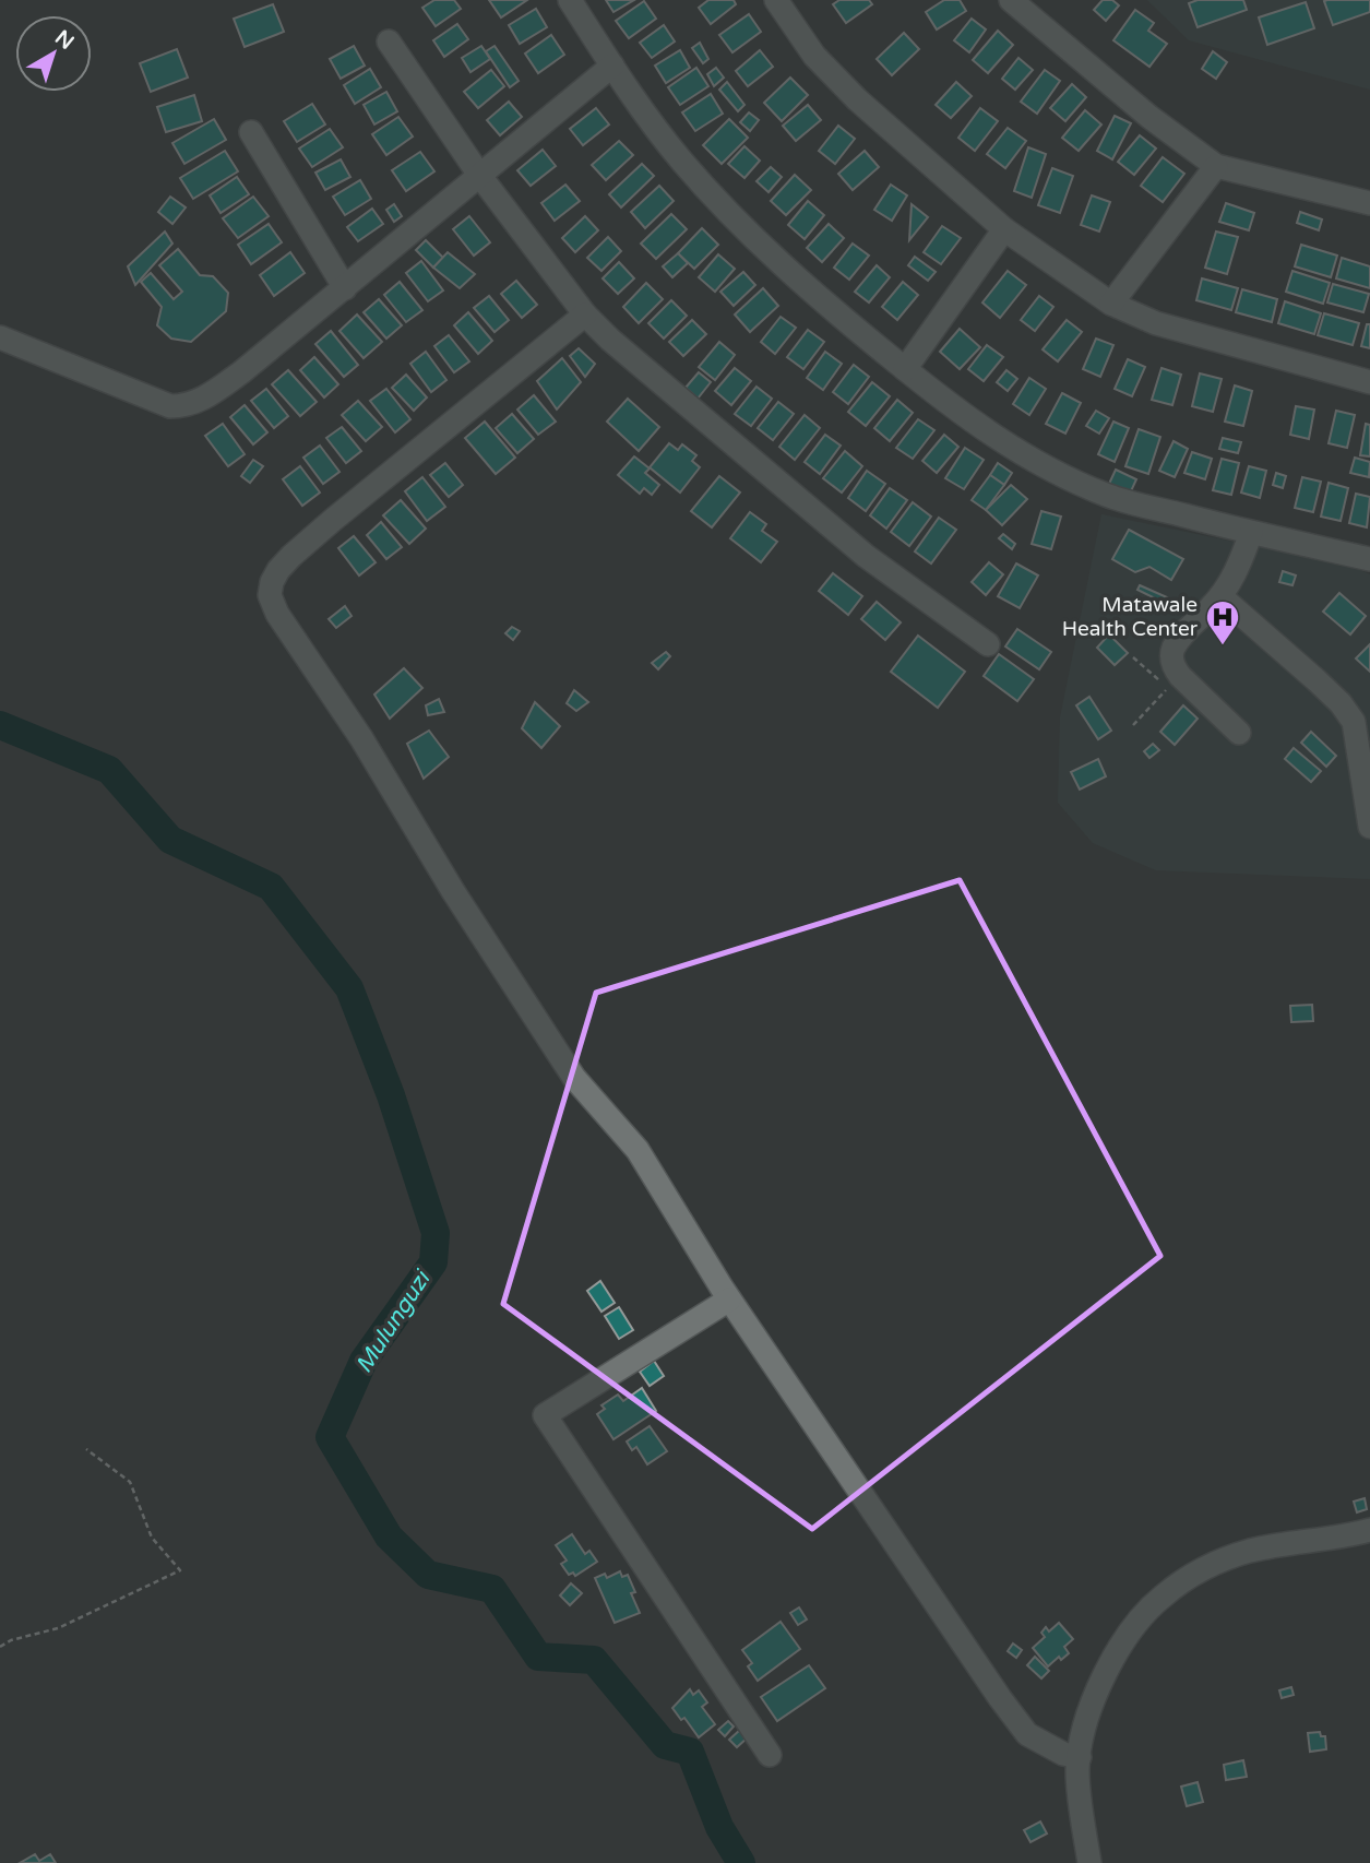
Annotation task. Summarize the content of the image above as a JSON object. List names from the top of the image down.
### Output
{
  "water": ["Mulunguzi"],
  "places": {
    "hospital": ["Matawale Health Center"]
  },
  "north": "top right"
}
